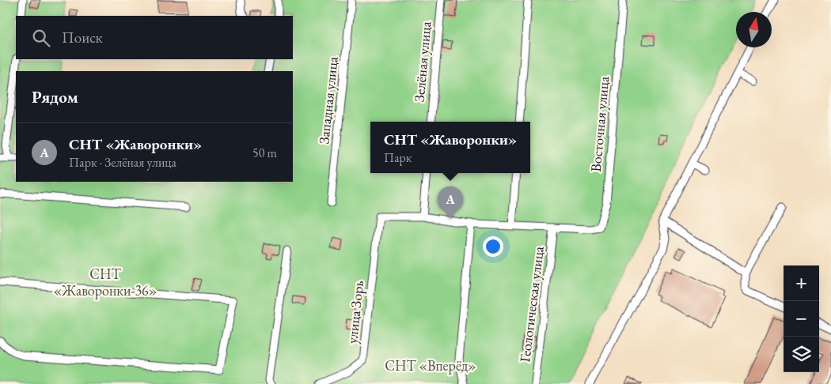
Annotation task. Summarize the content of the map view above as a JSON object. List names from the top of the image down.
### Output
{
  "streets": {
    "street": [
      "Зелёная улица",
      "Западная улица",
      "Восточная улица",
      "Геологическая улица",
      "улица Зорь"
    ]
  },
  "crossings": [
    ["Восточная улица", "Геологическая улица"]
  ],
  "parks": ["СНТ «Жаворонки-36»", "СНТ «Вперёд»"],
  "north": "top",
  "page": {
    "search": "Поиск",
    "heading": "Рядом",
    "popup": ["СНТ «Жаворонки»", "Парк"],
    "list": [
      {
        "mark": "A",
        "name": "СНТ «Жаворонки»",
        "note": "Парк · Зелёная улица",
        "value": "50 m"
      }
    ],
    "pins": "A",
    "map_buttons": ["+", "−"]
  }
}
